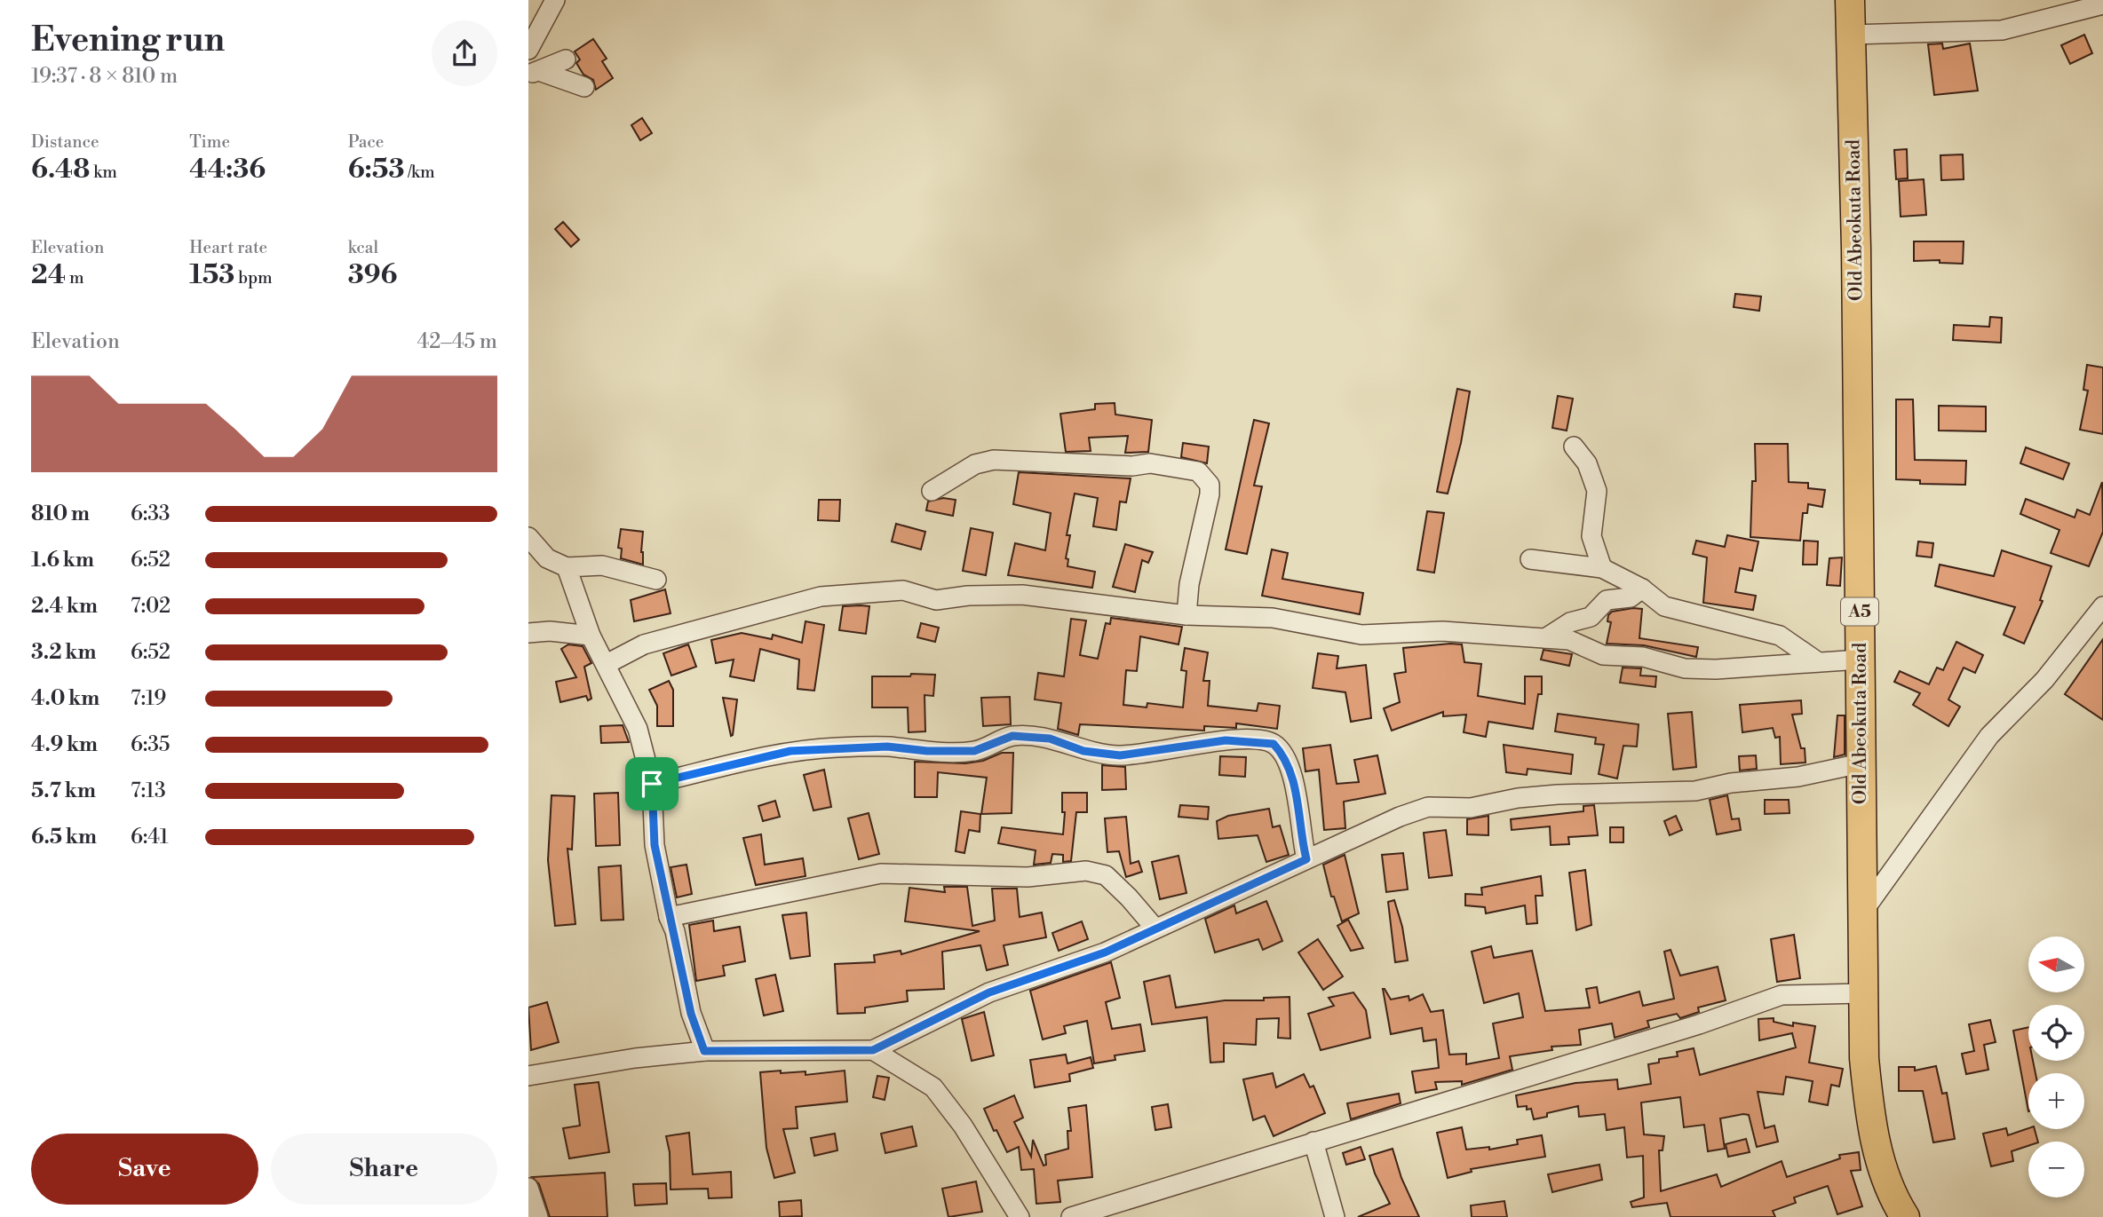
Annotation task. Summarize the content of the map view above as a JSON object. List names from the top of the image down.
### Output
{
  "streets": {
    "highway": ["Old Abeokuta Road", "A5"]
  },
  "north": "left",
  "page": {
    "heading": ["Evening run", "19:37 · 8 × 810 m"],
    "stats": [
      ["Distance", "6.48 km"],
      ["Time", "44:36"],
      ["Pace", "6:53 /km"],
      ["Elevation", "24 m"],
      ["Heart rate", "153 bpm"],
      ["kcal", "396"]
    ],
    "chart": ["Elevation", "42–45 m"],
    "list": [
      {
        "name": "810 m",
        "note": "6:33"
      },
      {
        "name": "1.6 km",
        "note": "6:52"
      },
      {
        "name": "2.4 km",
        "note": "7:02"
      },
      {
        "name": "3.2 km",
        "note": "6:52"
      },
      {
        "name": "4.0 km",
        "note": "7:19"
      },
      {
        "name": "4.9 km",
        "note": "6:35"
      },
      {
        "name": "5.7 km",
        "note": "7:13"
      },
      {
        "name": "6.5 km",
        "note": "6:41"
      }
    ],
    "map_buttons": ["+", "−"],
    "buttons": ["Save", "Share"]
  }
}
